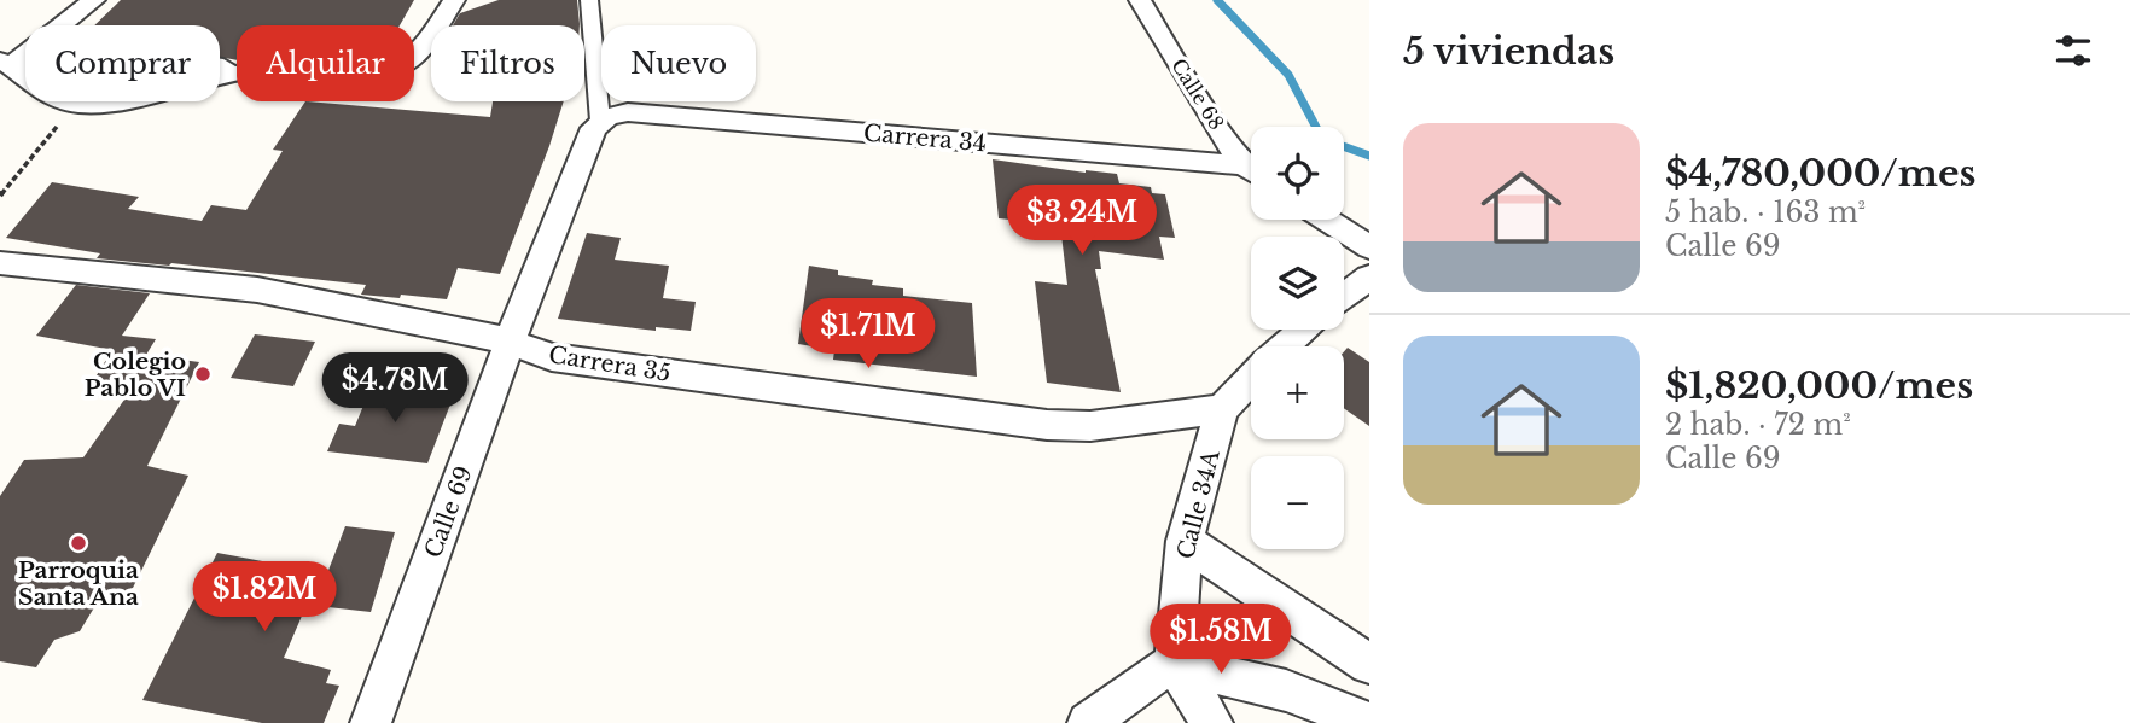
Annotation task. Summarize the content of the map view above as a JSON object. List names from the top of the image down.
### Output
{
  "streets": {
    "street": [
      "Calle 68",
      "Carrera 34",
      "Carrera 35",
      "Calle 34A",
      "Calle 69"
    ]
  },
  "crossings": [
    ["Calle 68", "Carrera 34"],
    ["Carrera 34", "Calle 69"],
    ["Carrera 35", "Calle 34A"],
    ["Carrera 35", "Calle 69"]
  ],
  "places": ["Colegio Pablo VI", "Parroquia Santa Ana"],
  "page": {
    "heading": "5 viviendas",
    "chip": [
      "Comprar",
      "Alquilar",
      "Filtros",
      "Nuevo"
    ],
    "list": [
      {
        "name": "$4,780,000/mes",
        "note": "5 hab. · 163 m² · Calle 69"
      },
      {
        "name": "$1,820,000/mes",
        "note": "2 hab. · 72 m² · Calle 69"
      }
    ],
    "map_buttons": ["+", "−"],
    "price": [
      "$3.24M",
      "$1.71M",
      "$4.78M",
      "$1.82M",
      "$1.58M"
    ]
  }
}
